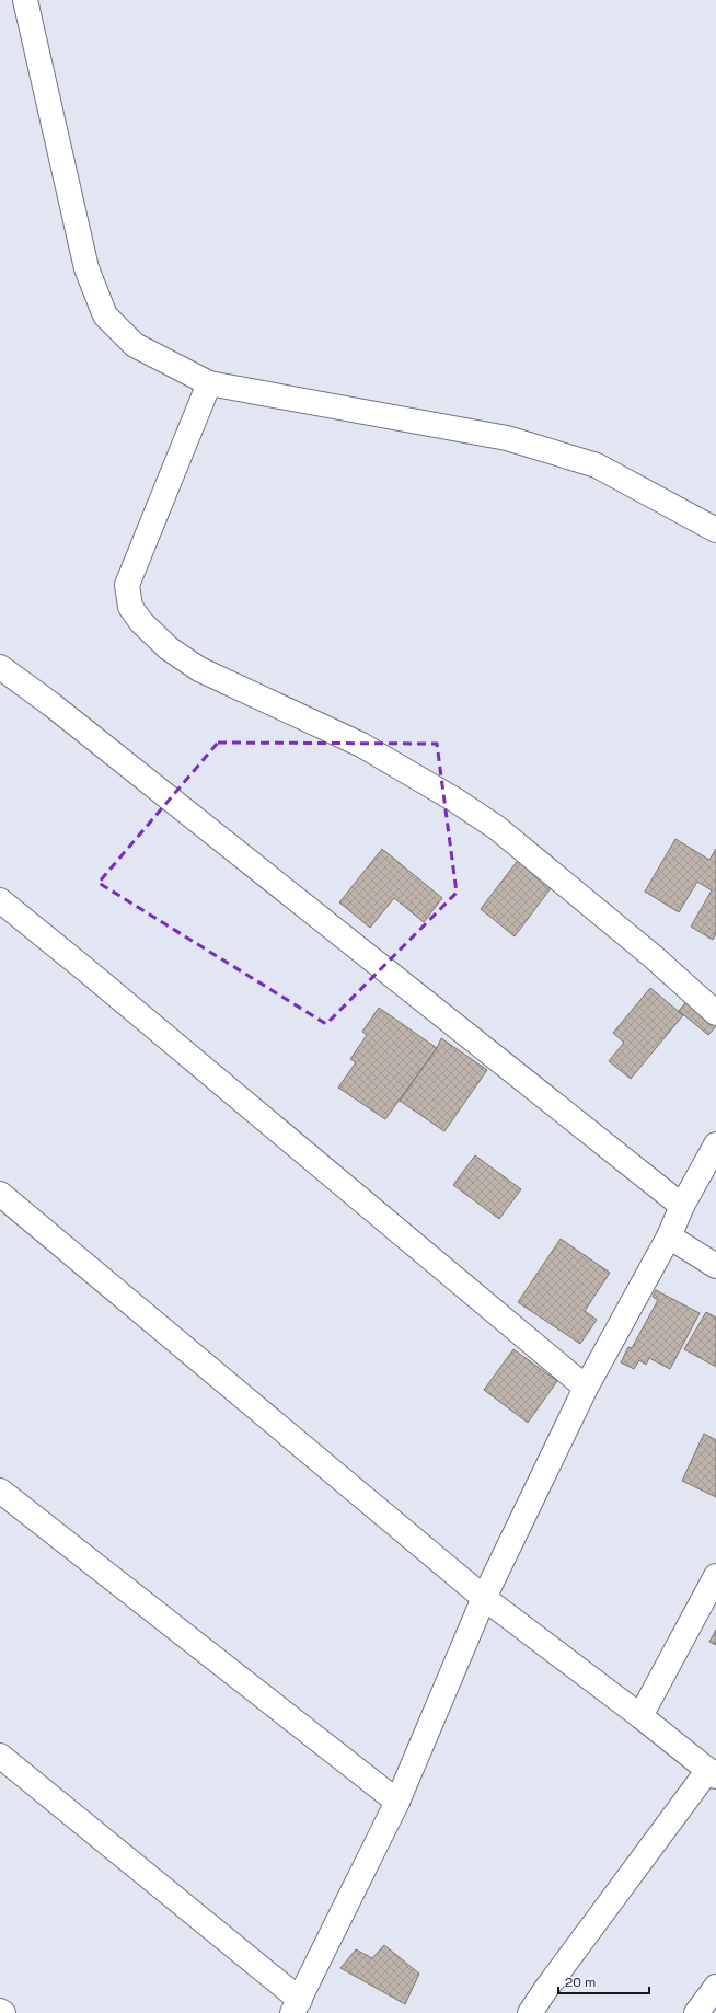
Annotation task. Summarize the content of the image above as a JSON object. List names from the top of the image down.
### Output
{
  "scale_bar": "20 m"
}
